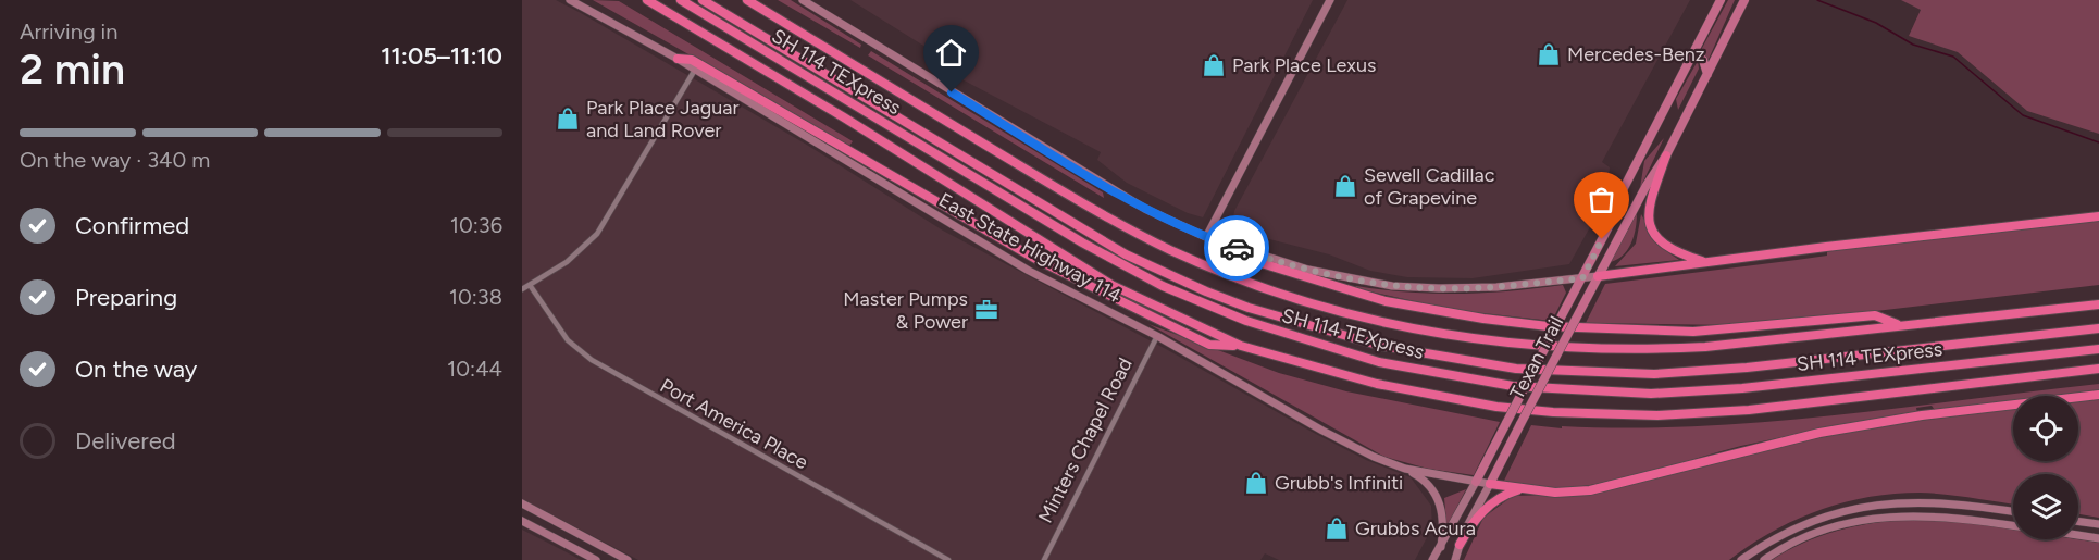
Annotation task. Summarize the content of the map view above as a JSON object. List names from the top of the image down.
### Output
{
  "streets": {
    "highway": ["SH 114 TEXpress"],
    "main road": ["East State Highway 114", "Texan Trail"],
    "street": ["Port America Place", "Minters Chapel Road"]
  },
  "crossings": [
    ["East State Highway 114", "Texan Trail"],
    ["East State Highway 114", "Minters Chapel Road"]
  ],
  "places": {
    "shop": [
      "Mercedes-Benz",
      "Park Place Lexus",
      "Park Place Jaguar and Land Rover",
      "Sewell Cadillac of Grapevine",
      "Grubb's Infiniti",
      "Grubbs Acura"
    ],
    "office": ["Master Pumps & Power"]
  },
  "page": {
    "heading": ["2 min", "Arriving in", "11:05–11:10"],
    "bar": "On the way · 340 m",
    "list": [
      ["Confirmed", "10:36"],
      ["Preparing", "10:38"],
      ["On the way", "10:44"],
      "Delivered"
    ]
  }
}
